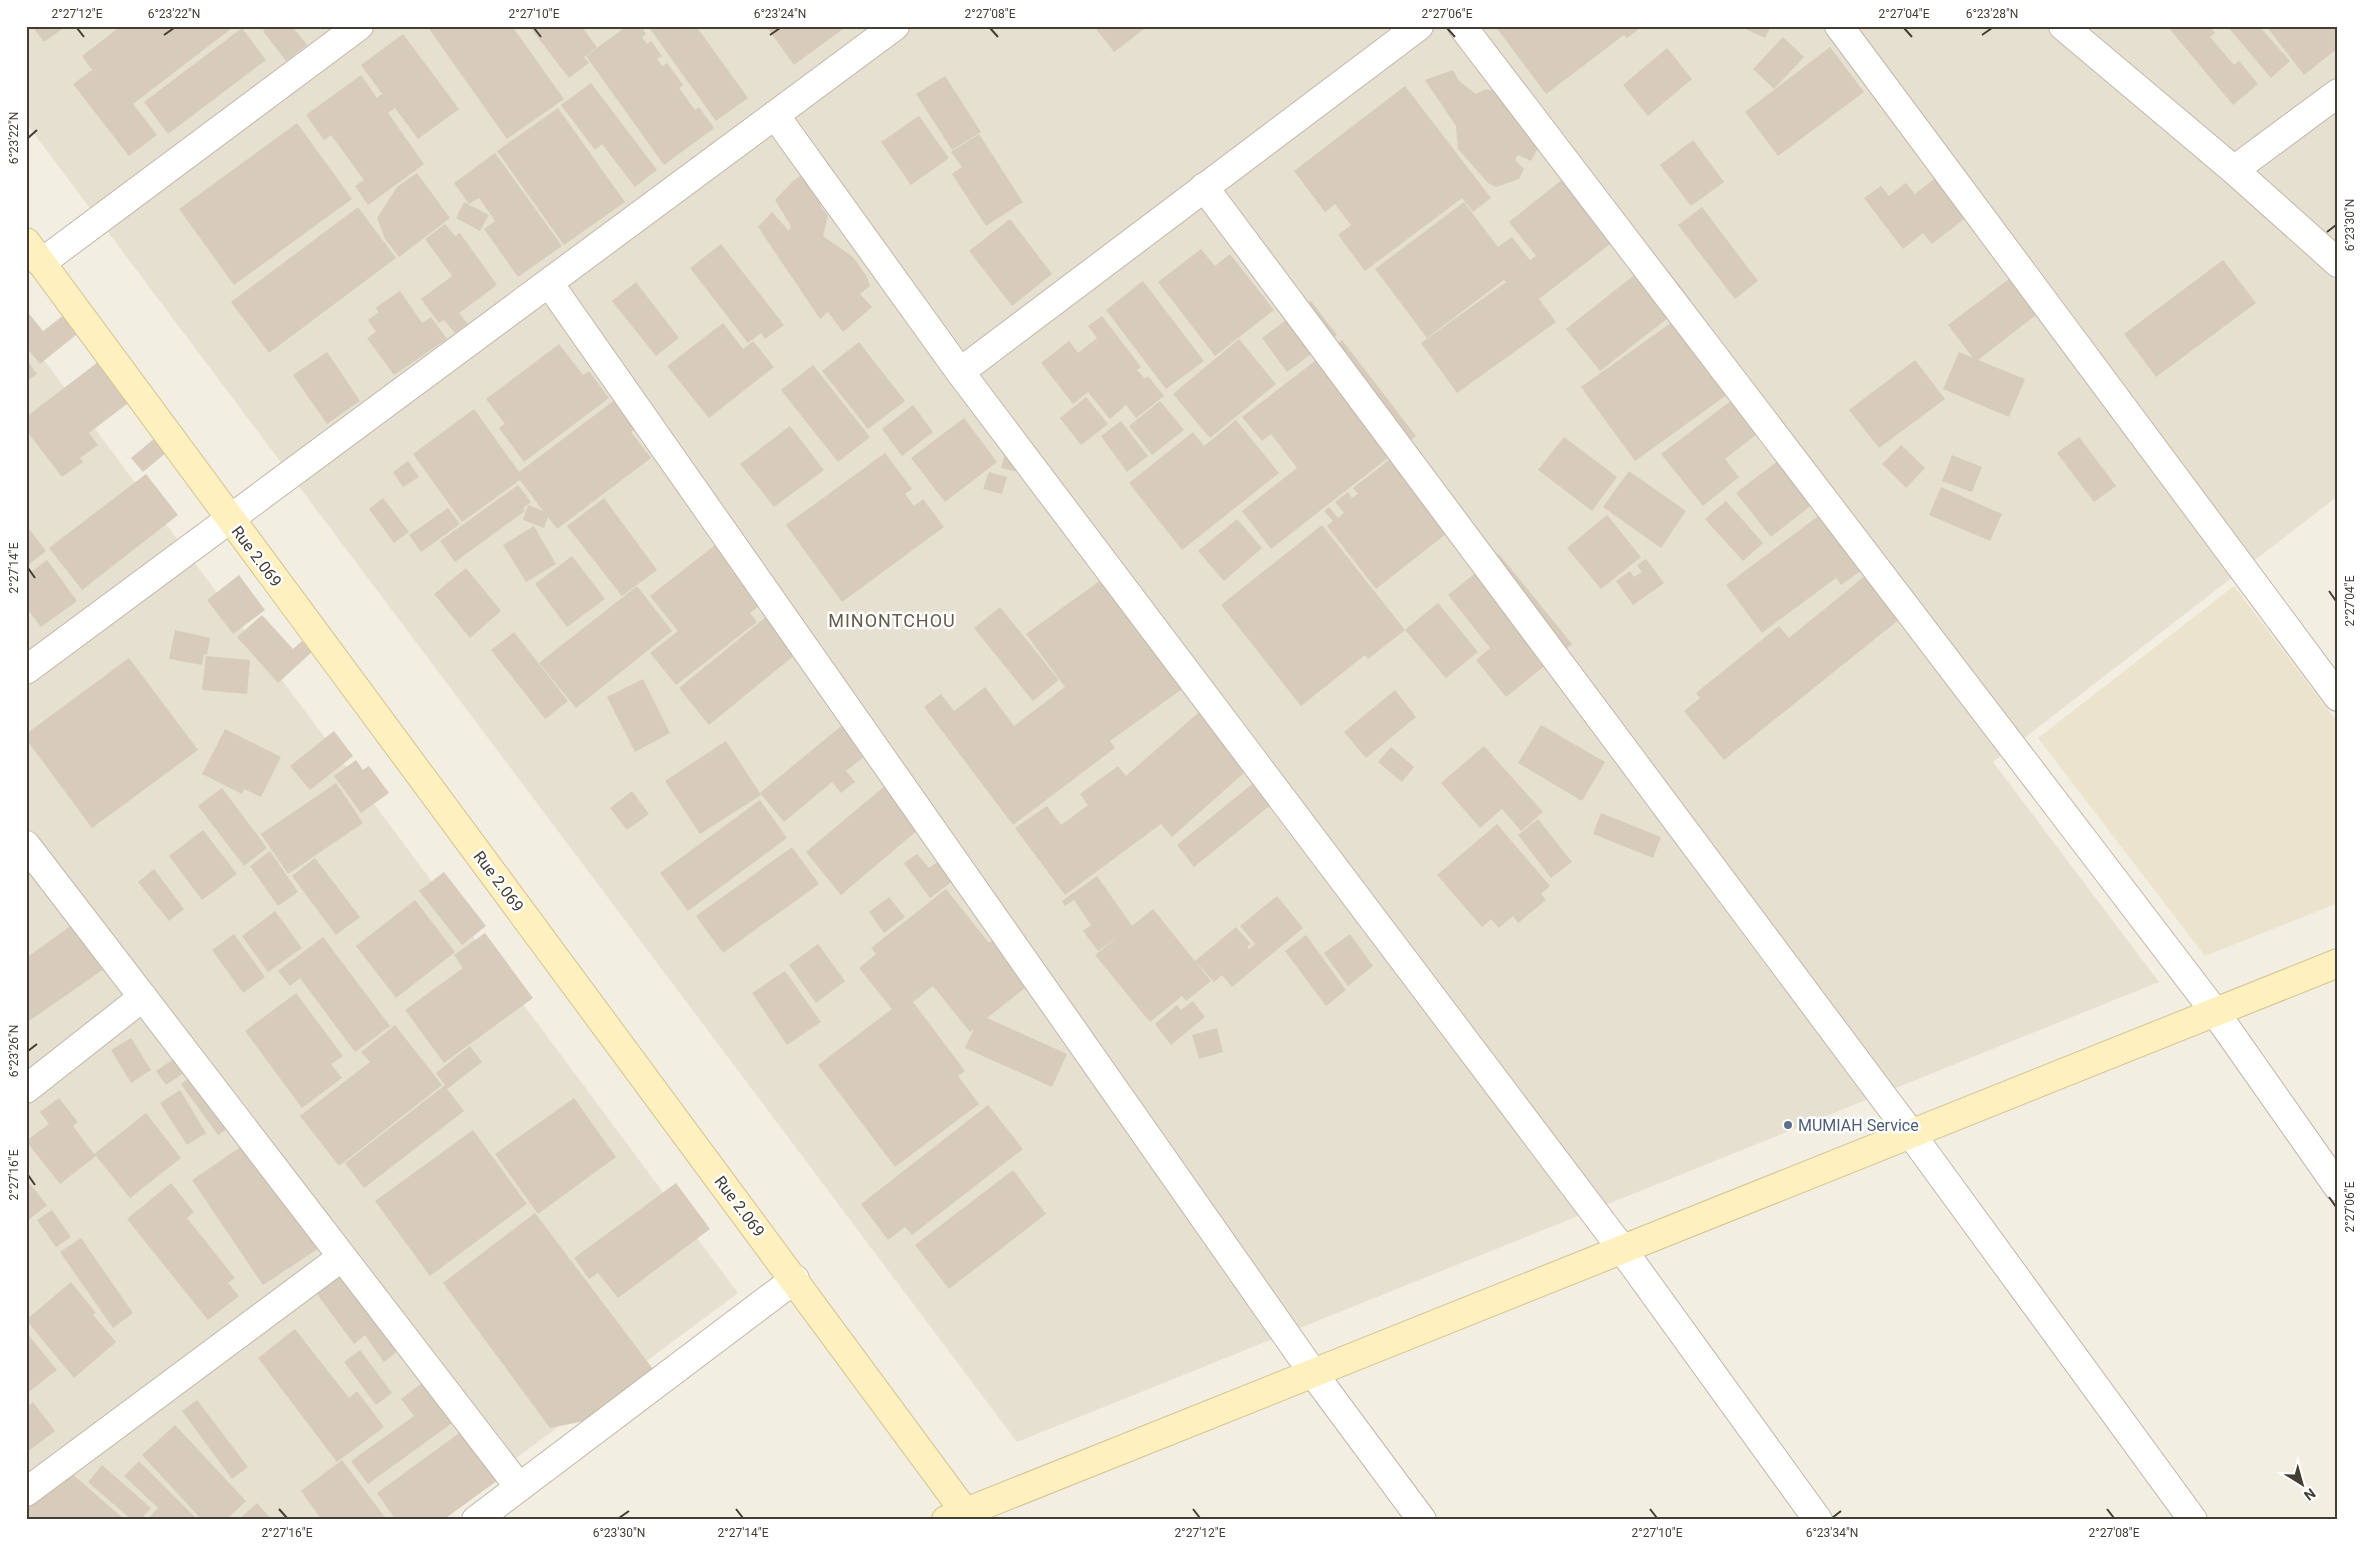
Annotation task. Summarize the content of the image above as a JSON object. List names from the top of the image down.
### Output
{
  "streets": {
    "street": ["Rue 2.069"]
  },
  "districts": ["MINONTCHOU"],
  "places": ["MUMIAH Service"],
  "north": "bottom right",
  "coordinates": [
    "2°27'12\"E",
    "6°23'22\"N",
    "2°27'10\"E",
    "6°23'24\"N",
    "2°27'08\"E",
    "2°27'06\"E",
    "2°27'04\"E",
    "6°23'28\"N",
    "6°23'30\"N",
    "2°27'14\"E",
    "6°23'26\"N",
    "2°27'16\"E",
    "6°23'34\"N"
  ]
}
